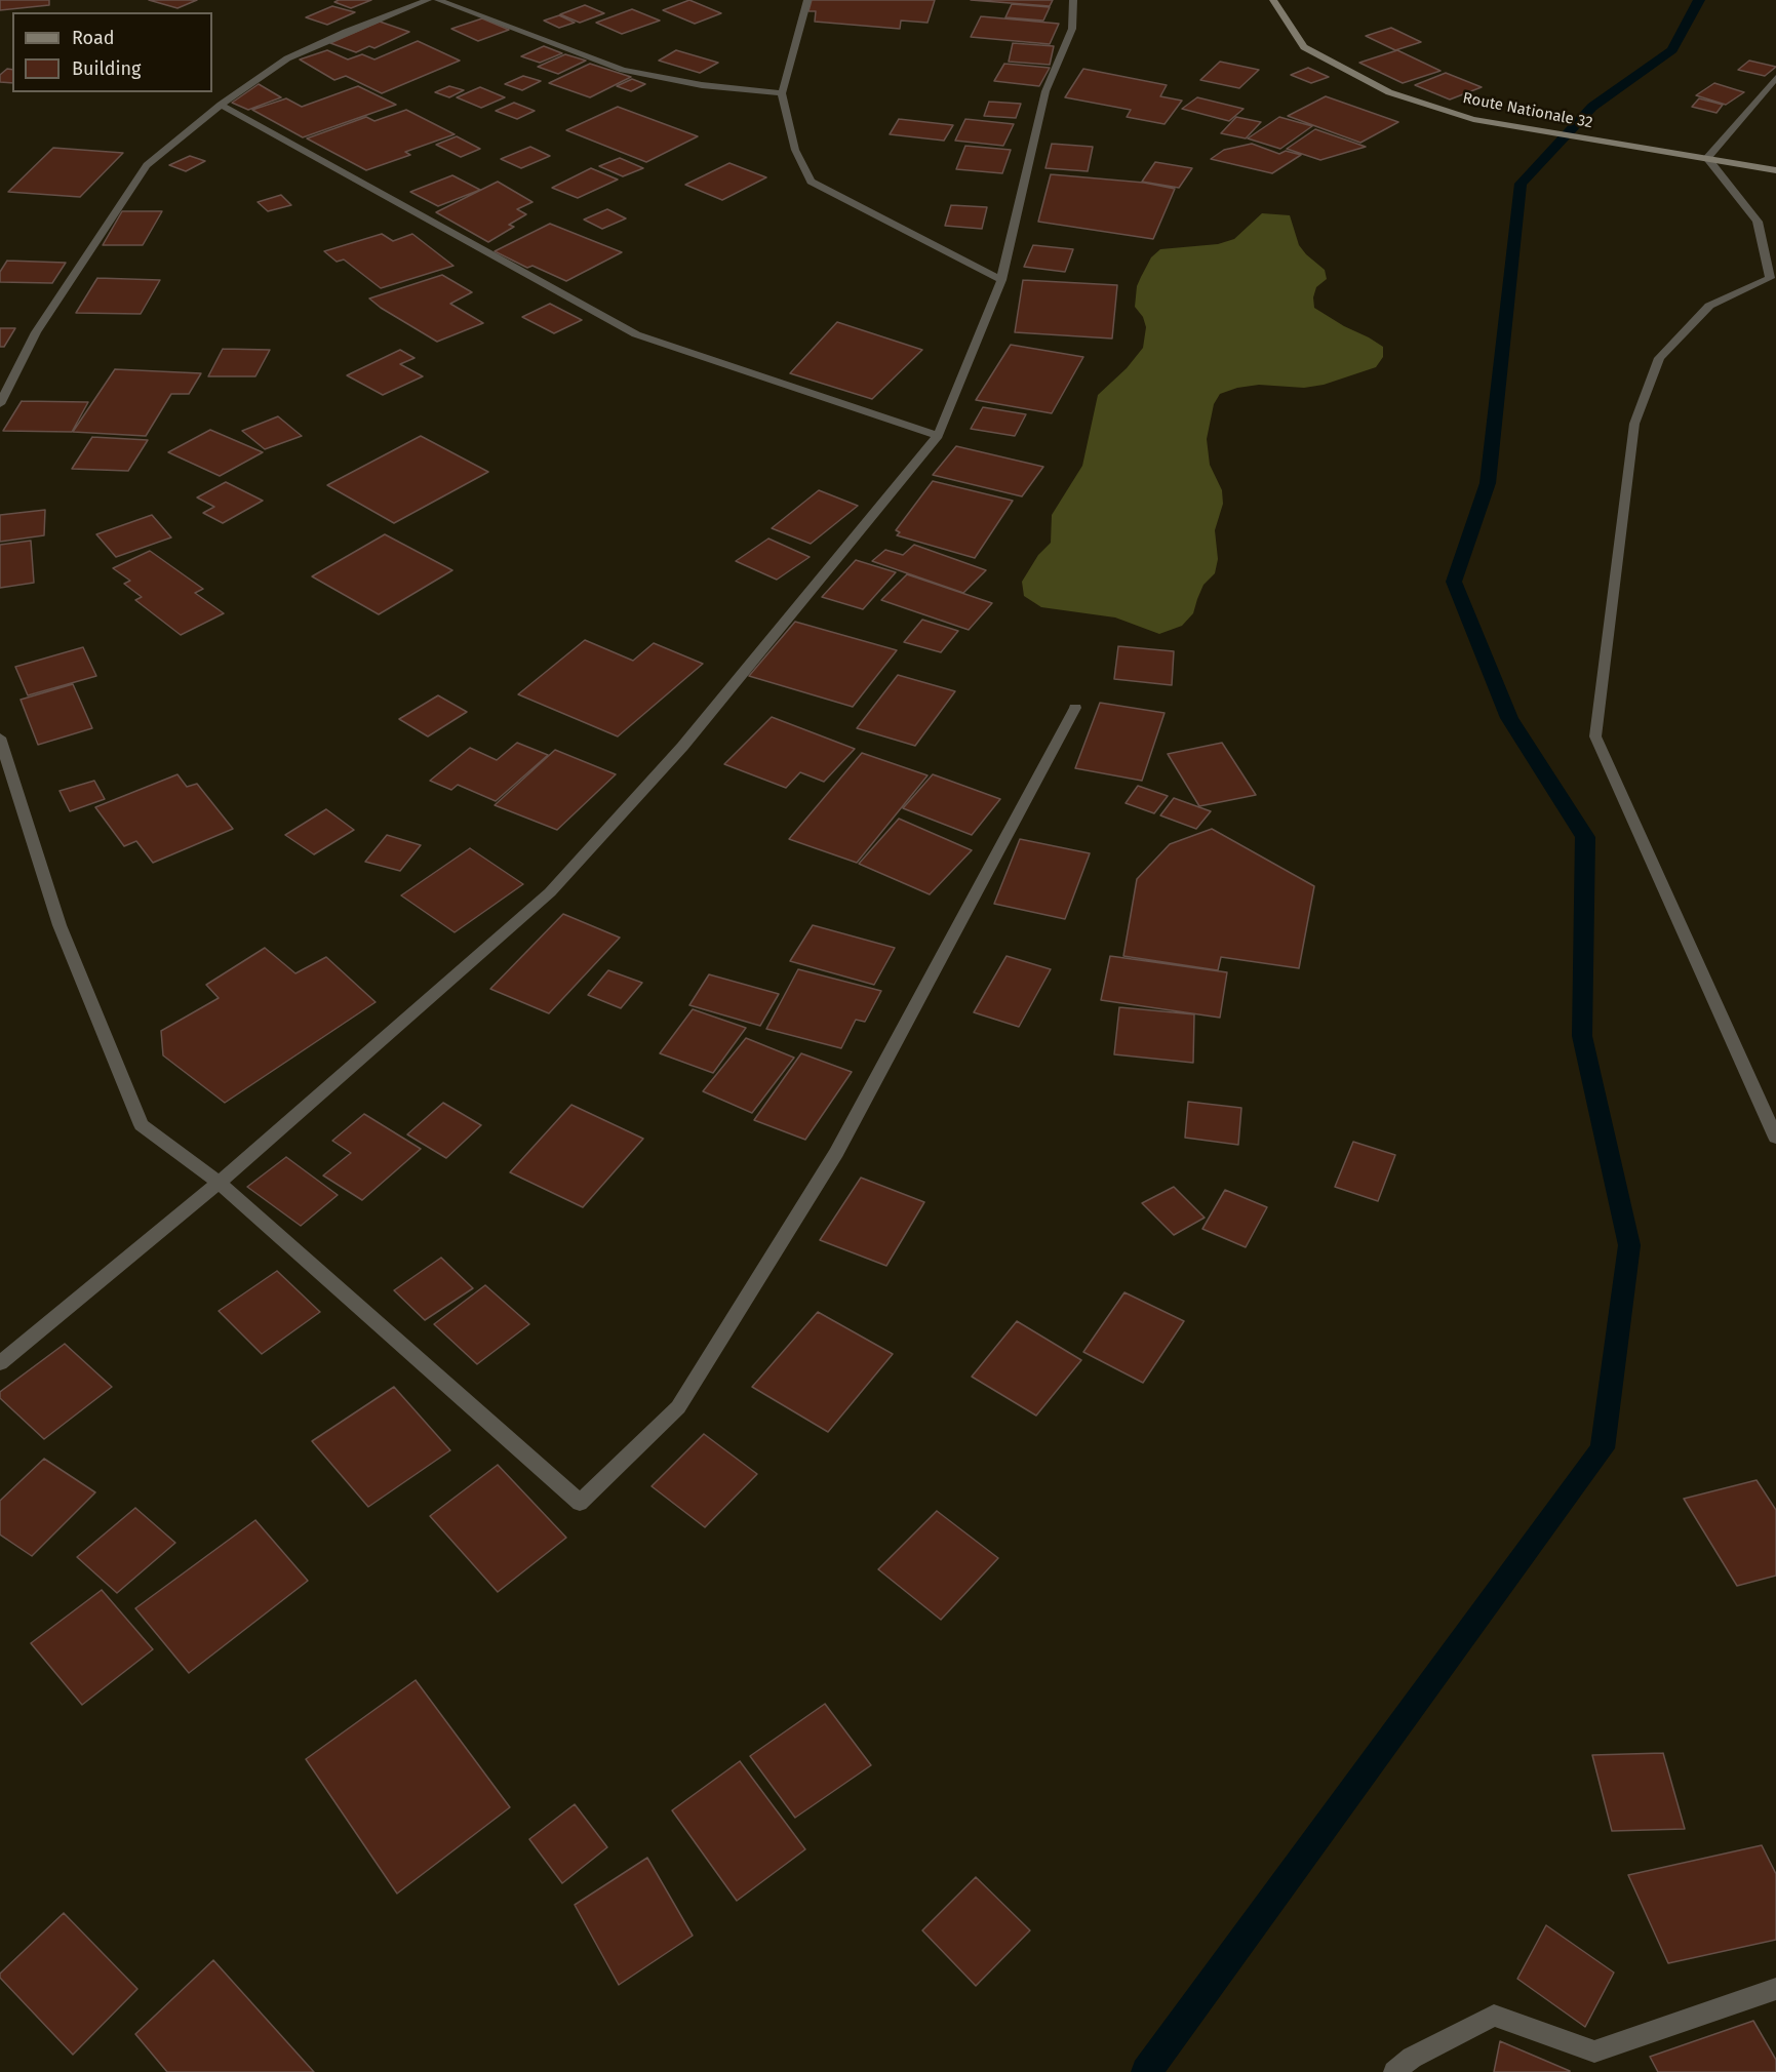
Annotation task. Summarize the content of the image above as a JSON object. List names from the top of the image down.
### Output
{
  "streets": {
    "street": ["Route Nationale 32"]
  },
  "legend": ["Road", "Building"]
}
